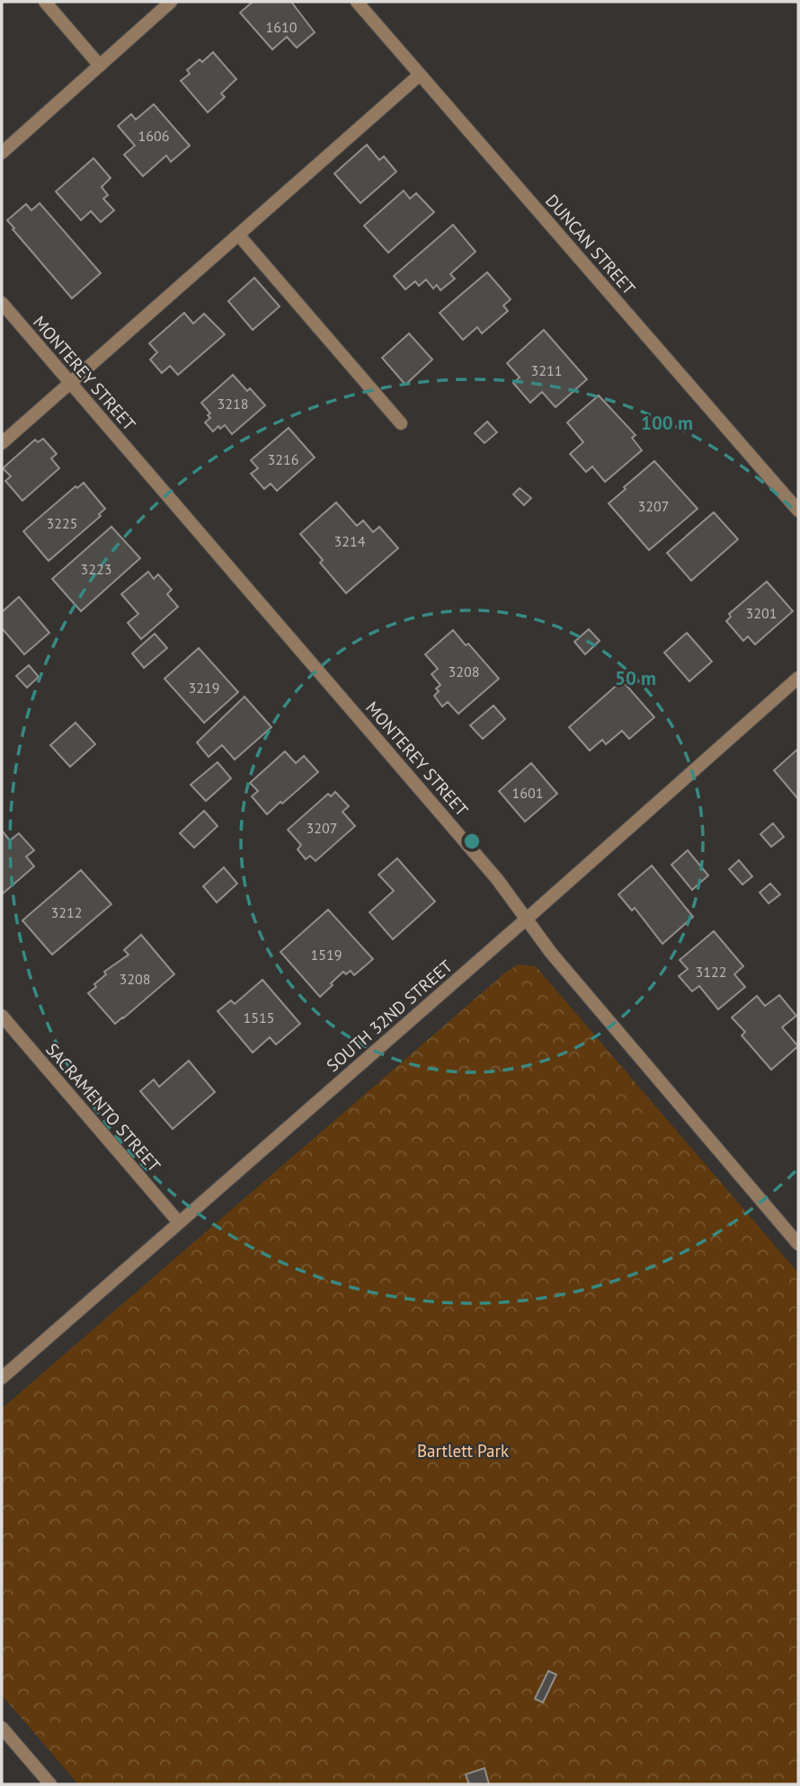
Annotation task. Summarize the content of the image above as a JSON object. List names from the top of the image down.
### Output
{
  "streets": {
    "street": [
      "DUNCAN STREET",
      "MONTEREY STREET",
      "SOUTH 32ND STREET",
      "SACRAMENTO STREET"
    ]
  },
  "crossings": [
    ["MONTEREY STREET", "SOUTH 32ND STREET"],
    ["SOUTH 32ND STREET", "SACRAMENTO STREET"]
  ],
  "parks": ["Bartlett Park"],
  "house_numbers": [
    "1610",
    "1606",
    "3211",
    "3218",
    "3216",
    "3207",
    "3225",
    "3214",
    "3223",
    "3201",
    "3208",
    "3219",
    "1601",
    "3207",
    "3212",
    "1519",
    "3122",
    "3208",
    "1515"
  ],
  "rings": ["100 m", "50 m"]
}
